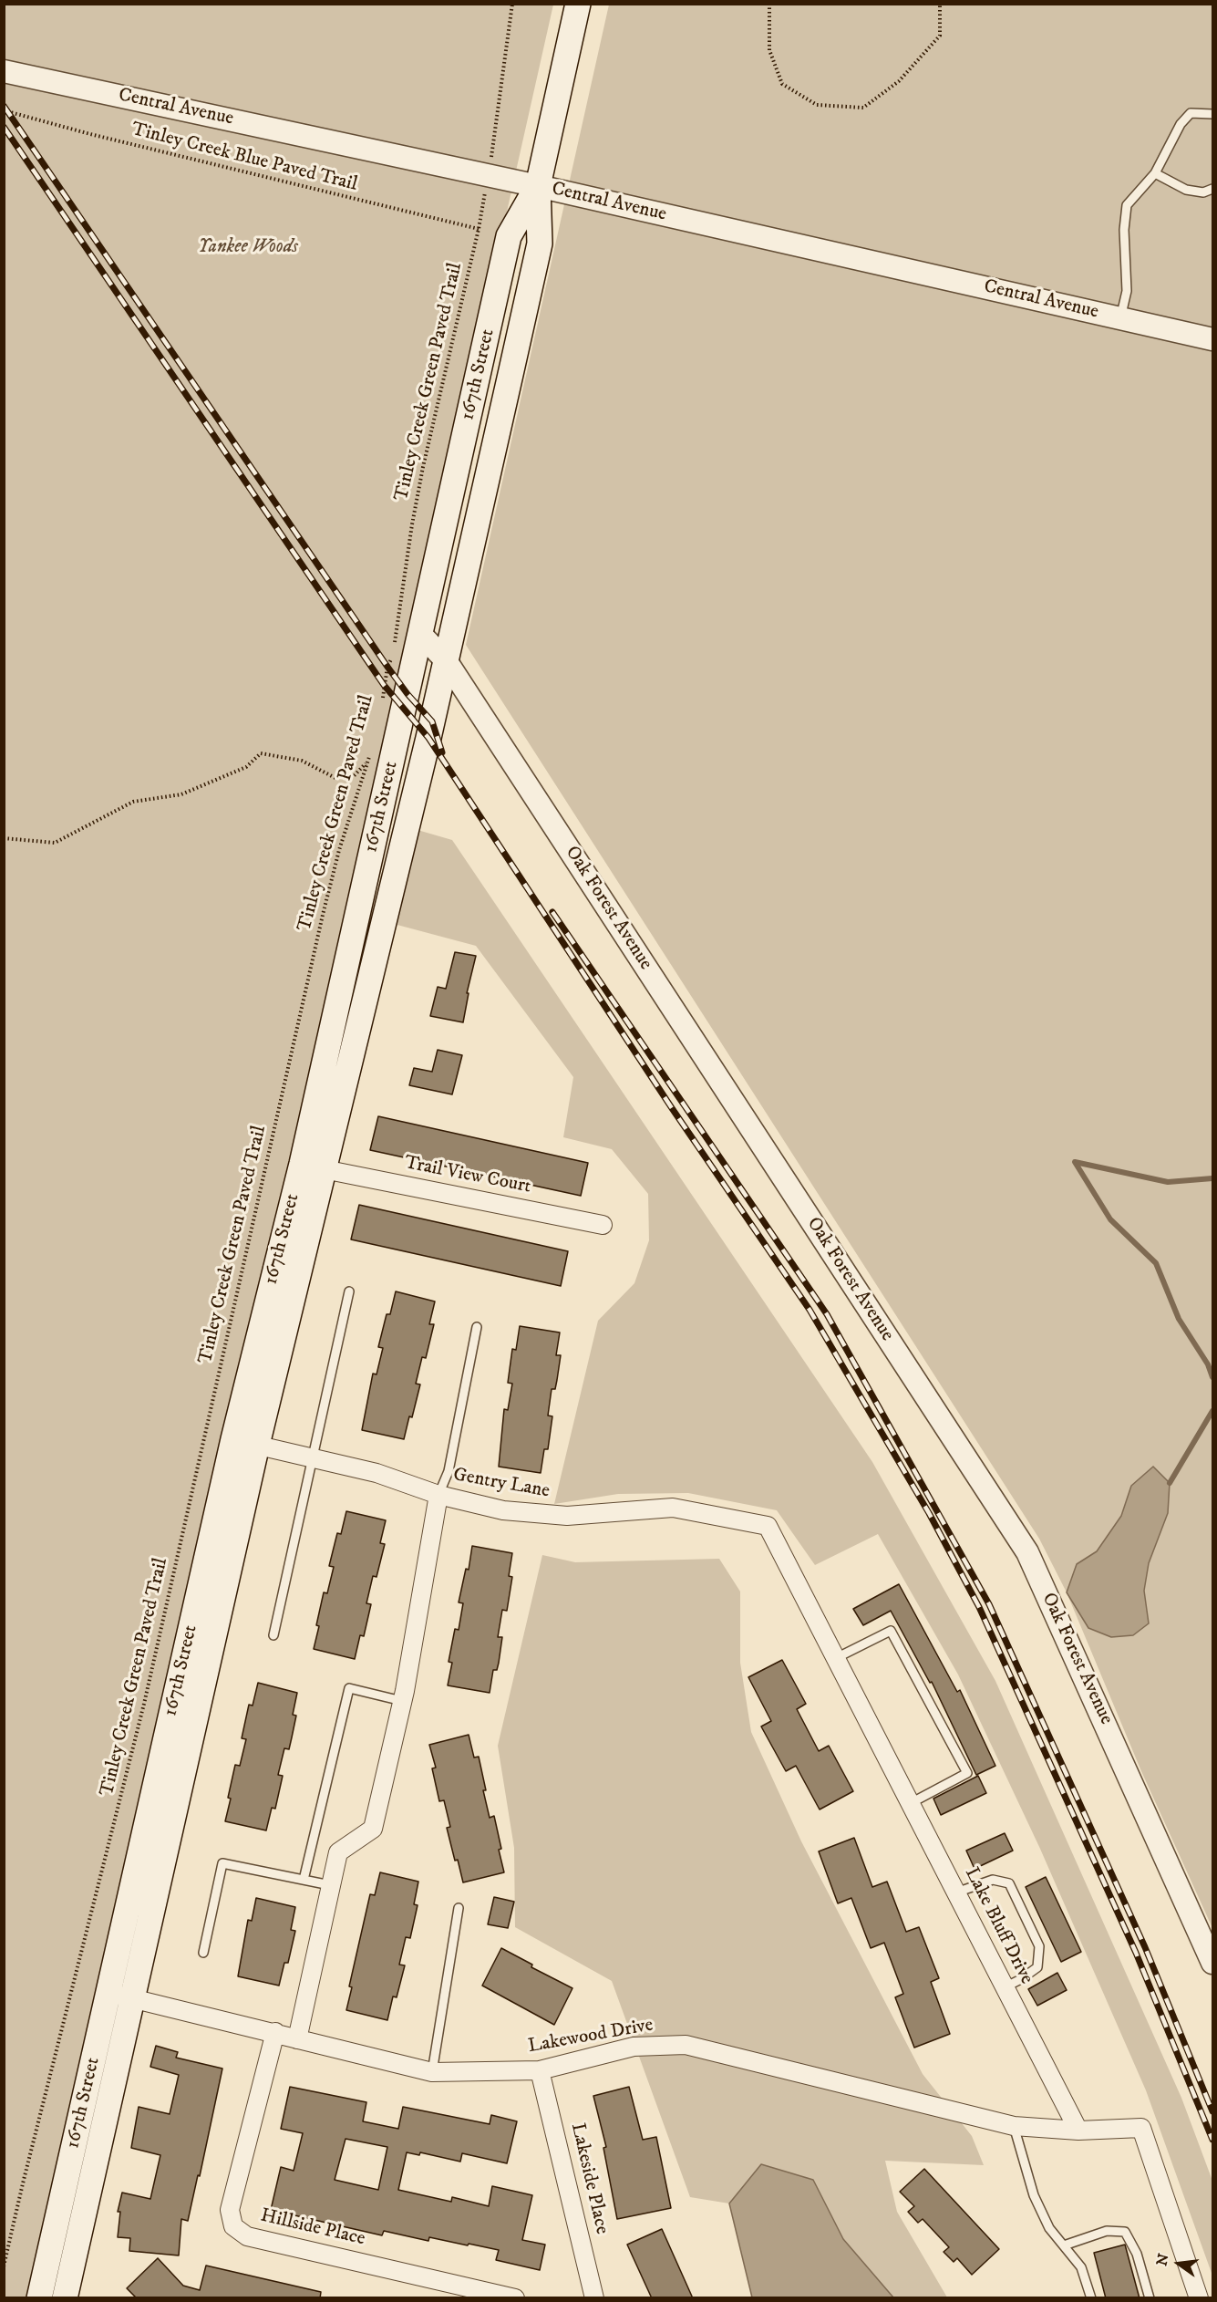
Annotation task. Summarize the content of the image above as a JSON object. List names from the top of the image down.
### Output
{
  "streets": {
    "main road": ["167th Street"],
    "street": [
      "Central Avenue",
      "Oak Forest Avenue",
      "Trail View Court",
      "Gentry Lane",
      "Lake Bluff Drive",
      "Lakewood Drive",
      "Lakeside Place",
      "Hillside Place"
    ],
    "path": ["Tinley Creek Blue Paved Trail", "Tinley Creek Green Paved Trail"]
  },
  "crossings": [
    ["Central Avenue", "167th Street"],
    ["Tinley Creek Blue Paved Trail", "Tinley Creek Green Paved Trail"],
    ["167th Street", "Oak Forest Avenue"],
    ["167th Street", "Trail View Court"],
    ["167th Street", "Gentry Lane"],
    ["167th Street", "Lakewood Drive"],
    ["Gentry Lane", "Lake Bluff Drive"],
    ["Lake Bluff Drive", "Lakewood Drive"],
    ["Lakewood Drive", "Lakeside Place"],
    ["Lakewood Drive", "Hillside Place"]
  ],
  "parks": ["Yankee Woods"],
  "north": "left"
}
